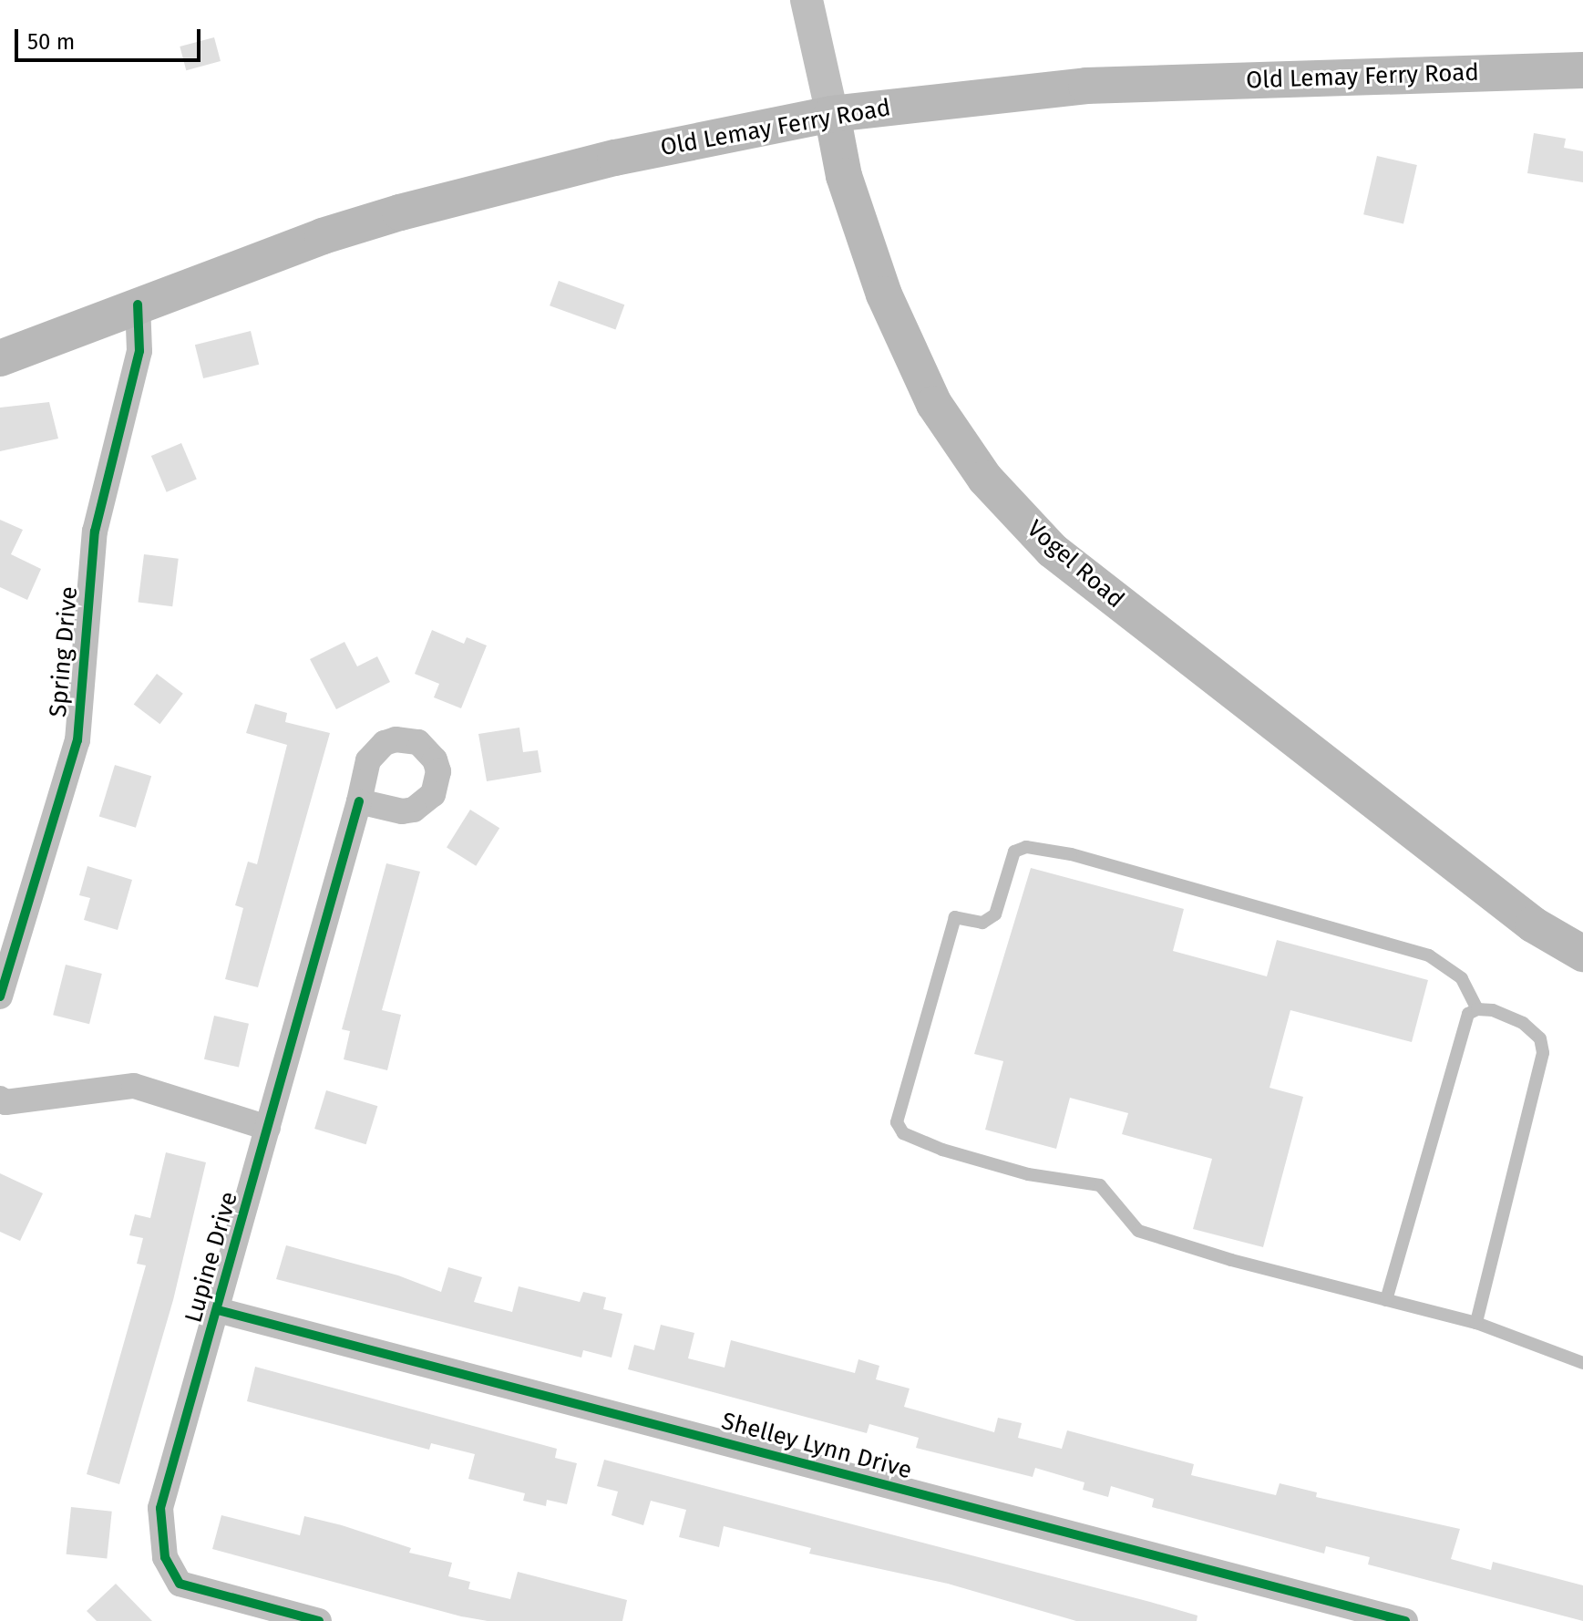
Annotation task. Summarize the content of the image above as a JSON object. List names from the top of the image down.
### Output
{
  "streets": {
    "main road": ["Old Lemay Ferry Road", "Vogel Road"],
    "street": ["Spring Drive", "Lupine Drive", "Shelley Lynn Drive"]
  },
  "crossings": [
    ["Old Lemay Ferry Road", "Vogel Road"],
    ["Old Lemay Ferry Road", "Spring Drive"],
    ["Lupine Drive", "Shelley Lynn Drive"]
  ],
  "scale_bar": "50 m"
}
